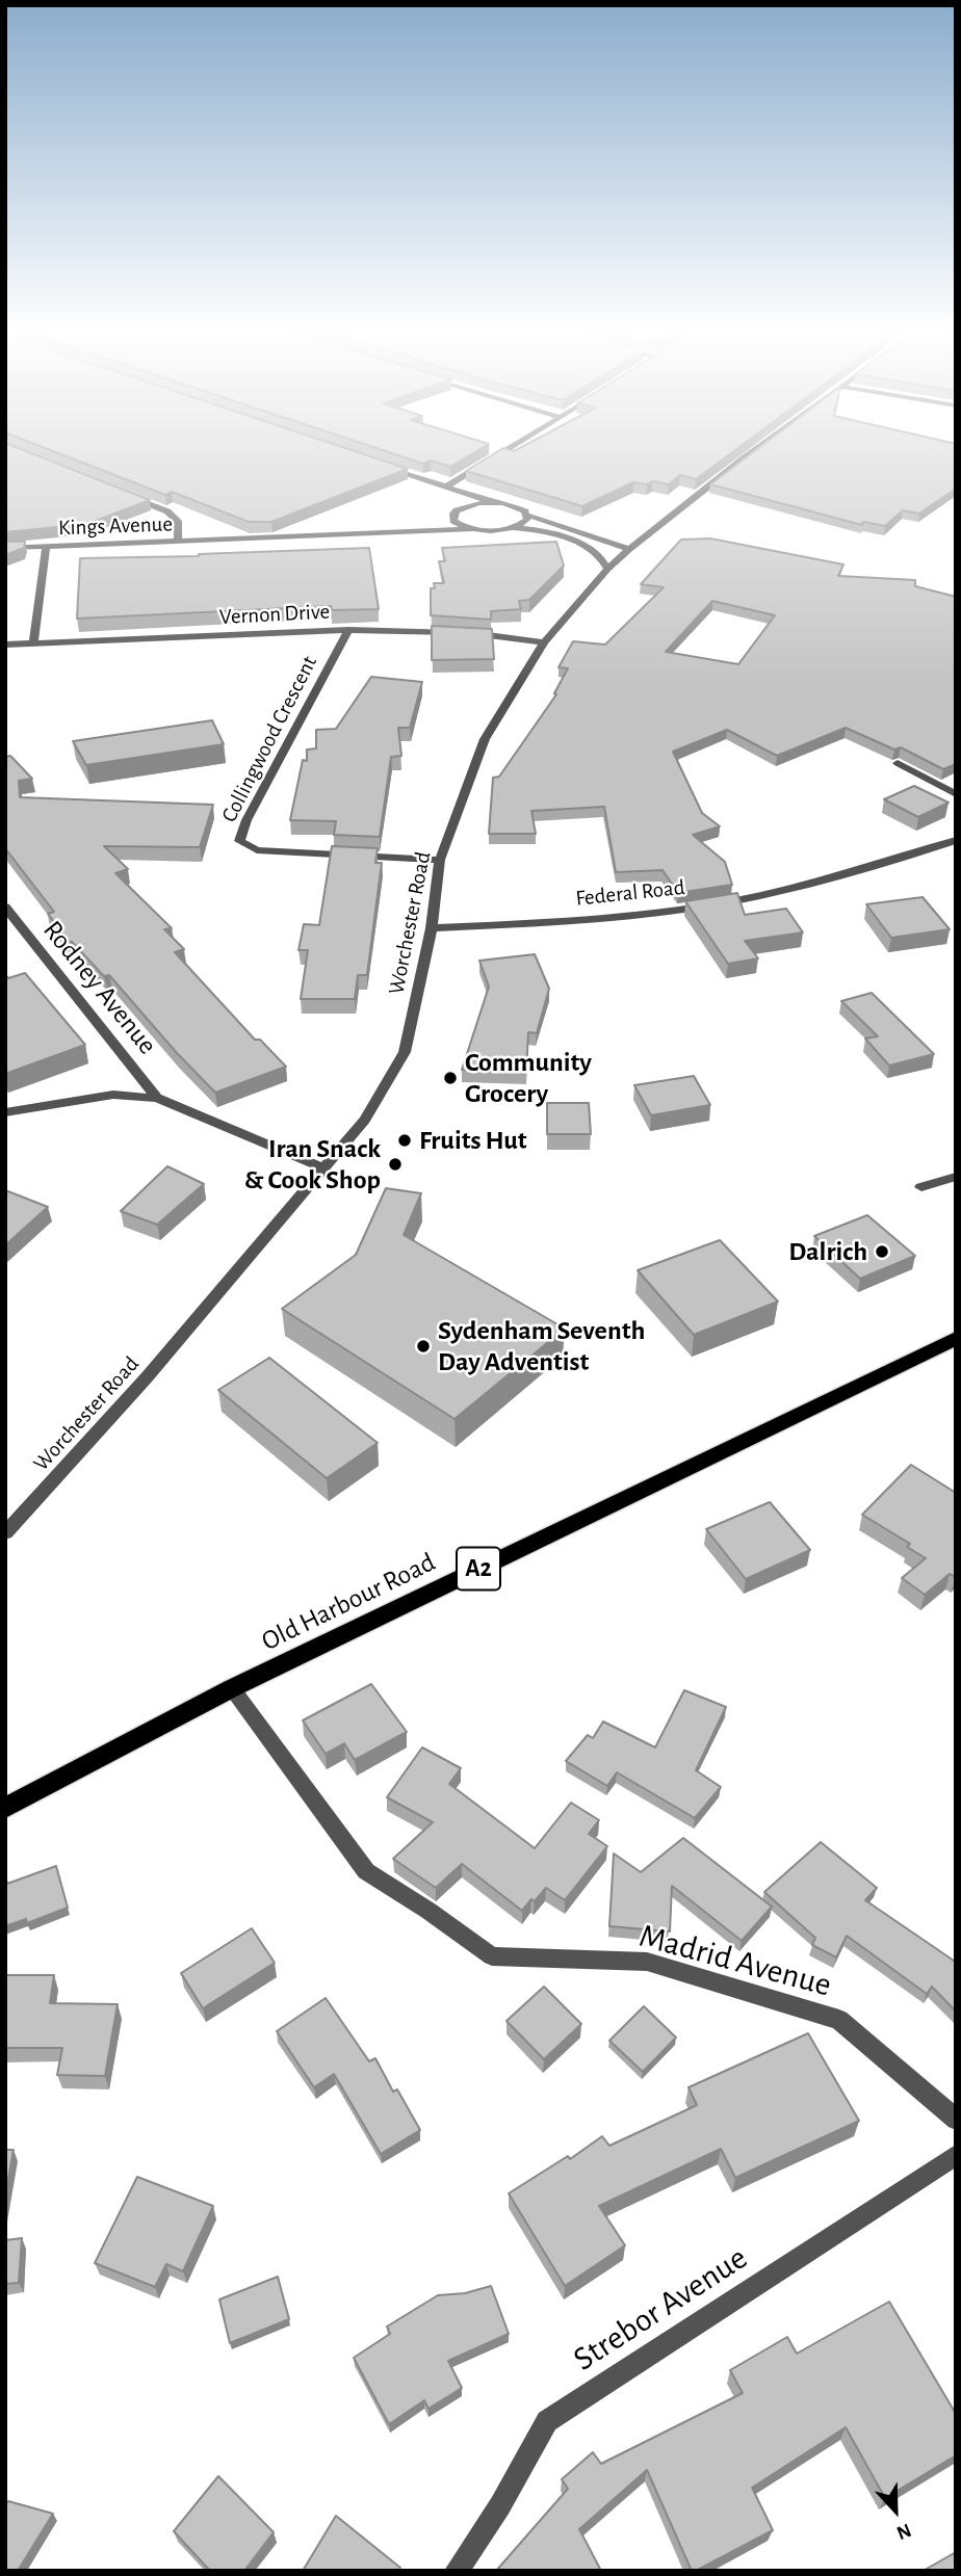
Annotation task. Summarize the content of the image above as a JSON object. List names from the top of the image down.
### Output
{
  "streets": {
    "main road": ["A2", "Old Harbour Road"],
    "street": [
      "Kings Avenue",
      "Vernon Drive",
      "Collingwood Crescent",
      "Federal Road",
      "Worchester Road",
      "Rodney Avenue",
      "Madrid Avenue",
      "Strebor Avenue"
    ]
  },
  "crossings": [
    ["Kings Avenue", "Worchester Road"],
    ["Vernon Drive", "Collingwood Crescent"],
    ["Vernon Drive", "Worchester Road"],
    ["Collingwood Crescent", "Worchester Road"],
    ["Federal Road", "Worchester Road"],
    ["Old Harbour Road", "Madrid Avenue"]
  ],
  "places": [
    "Community Grocery",
    "Fruits Hut",
    "Iran Snack & Cook Shop",
    "Dalrich",
    "Sydenham Seventh Day Adventist"
  ],
  "north": "bottom"
}
